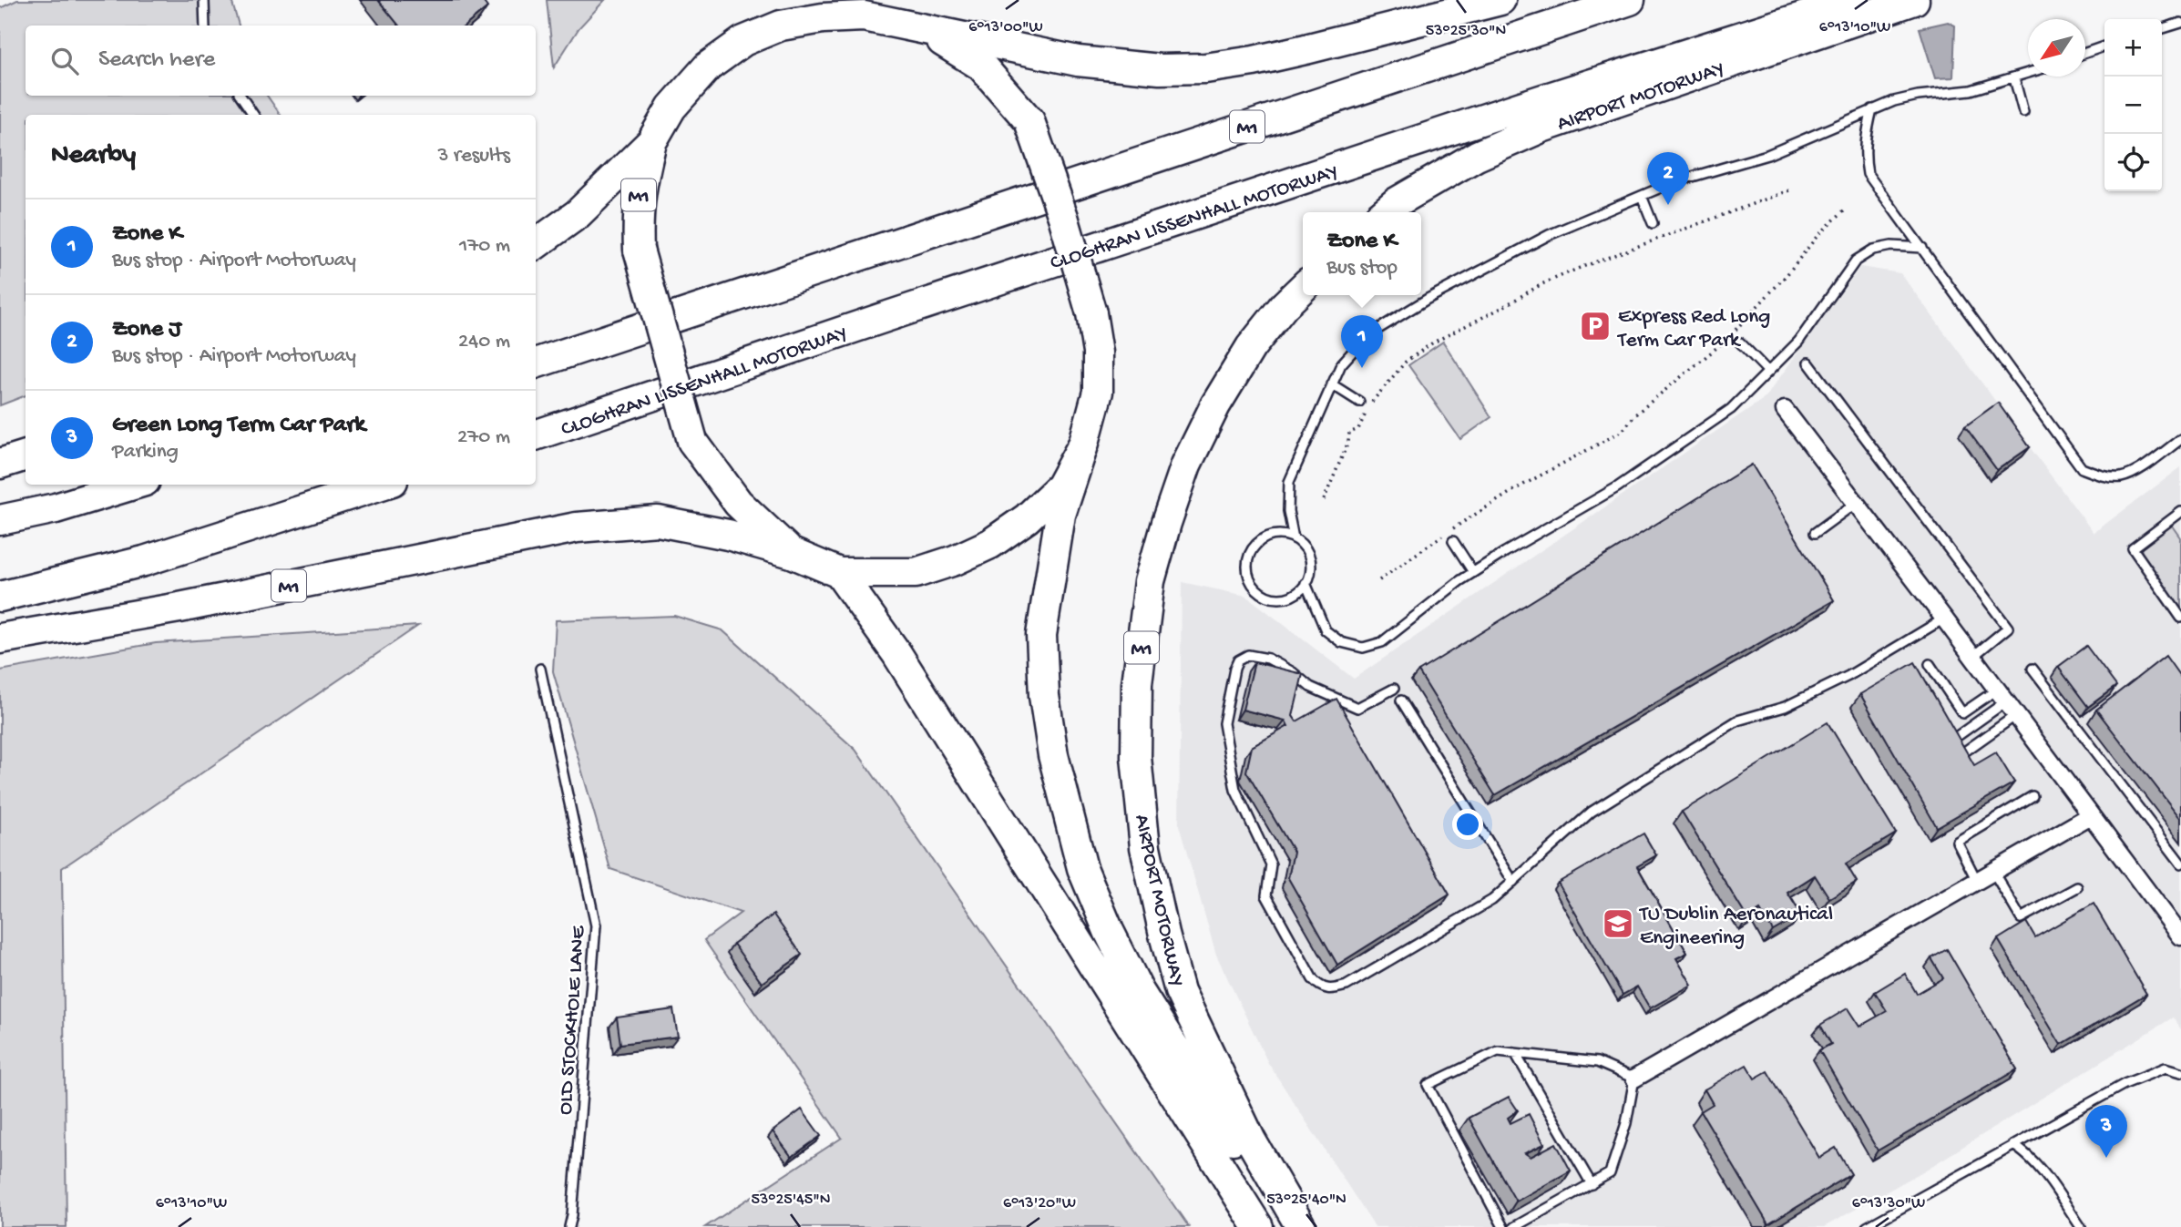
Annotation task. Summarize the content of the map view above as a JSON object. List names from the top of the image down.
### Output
{
  "streets": {
    "highway": ["AIRPORT MOTORWAY", "M1", "CLOGHRAN LISSENHALL MOTORWAY"],
    "lane": ["OLD STOCKHOLE LANE"]
  },
  "places": {
    "parking": ["Express Red Long Term Car Park"],
    "school or university": ["TU Dublin Aeronautical Engineering"]
  },
  "north": "bottom left",
  "page": {
    "map_buttons": ["+", "−"],
    "search": "Search here",
    "heading": ["Nearby", "3 results"],
    "pins": ["2", "1", "3"],
    "list": [
      {
        "mark": "1",
        "name": "Zone K",
        "note": "Bus stop · Airport Motorway",
        "value": "170 m"
      },
      {
        "mark": "2",
        "name": "Zone J",
        "note": "Bus stop · Airport Motorway",
        "value": "240 m"
      },
      {
        "mark": "3",
        "name": "Green Long Term Car Park",
        "note": "Parking",
        "value": "270 m"
      }
    ],
    "popup": ["Zone K", "Bus stop"]
  },
  "coordinates": [
    "6°13'10\"W",
    "6°13'00\"W",
    "53°25'30\"N",
    "53°25'45\"N",
    "53°25'40\"N",
    "6°13'20\"W",
    "6°13'30\"W"
  ]
}
